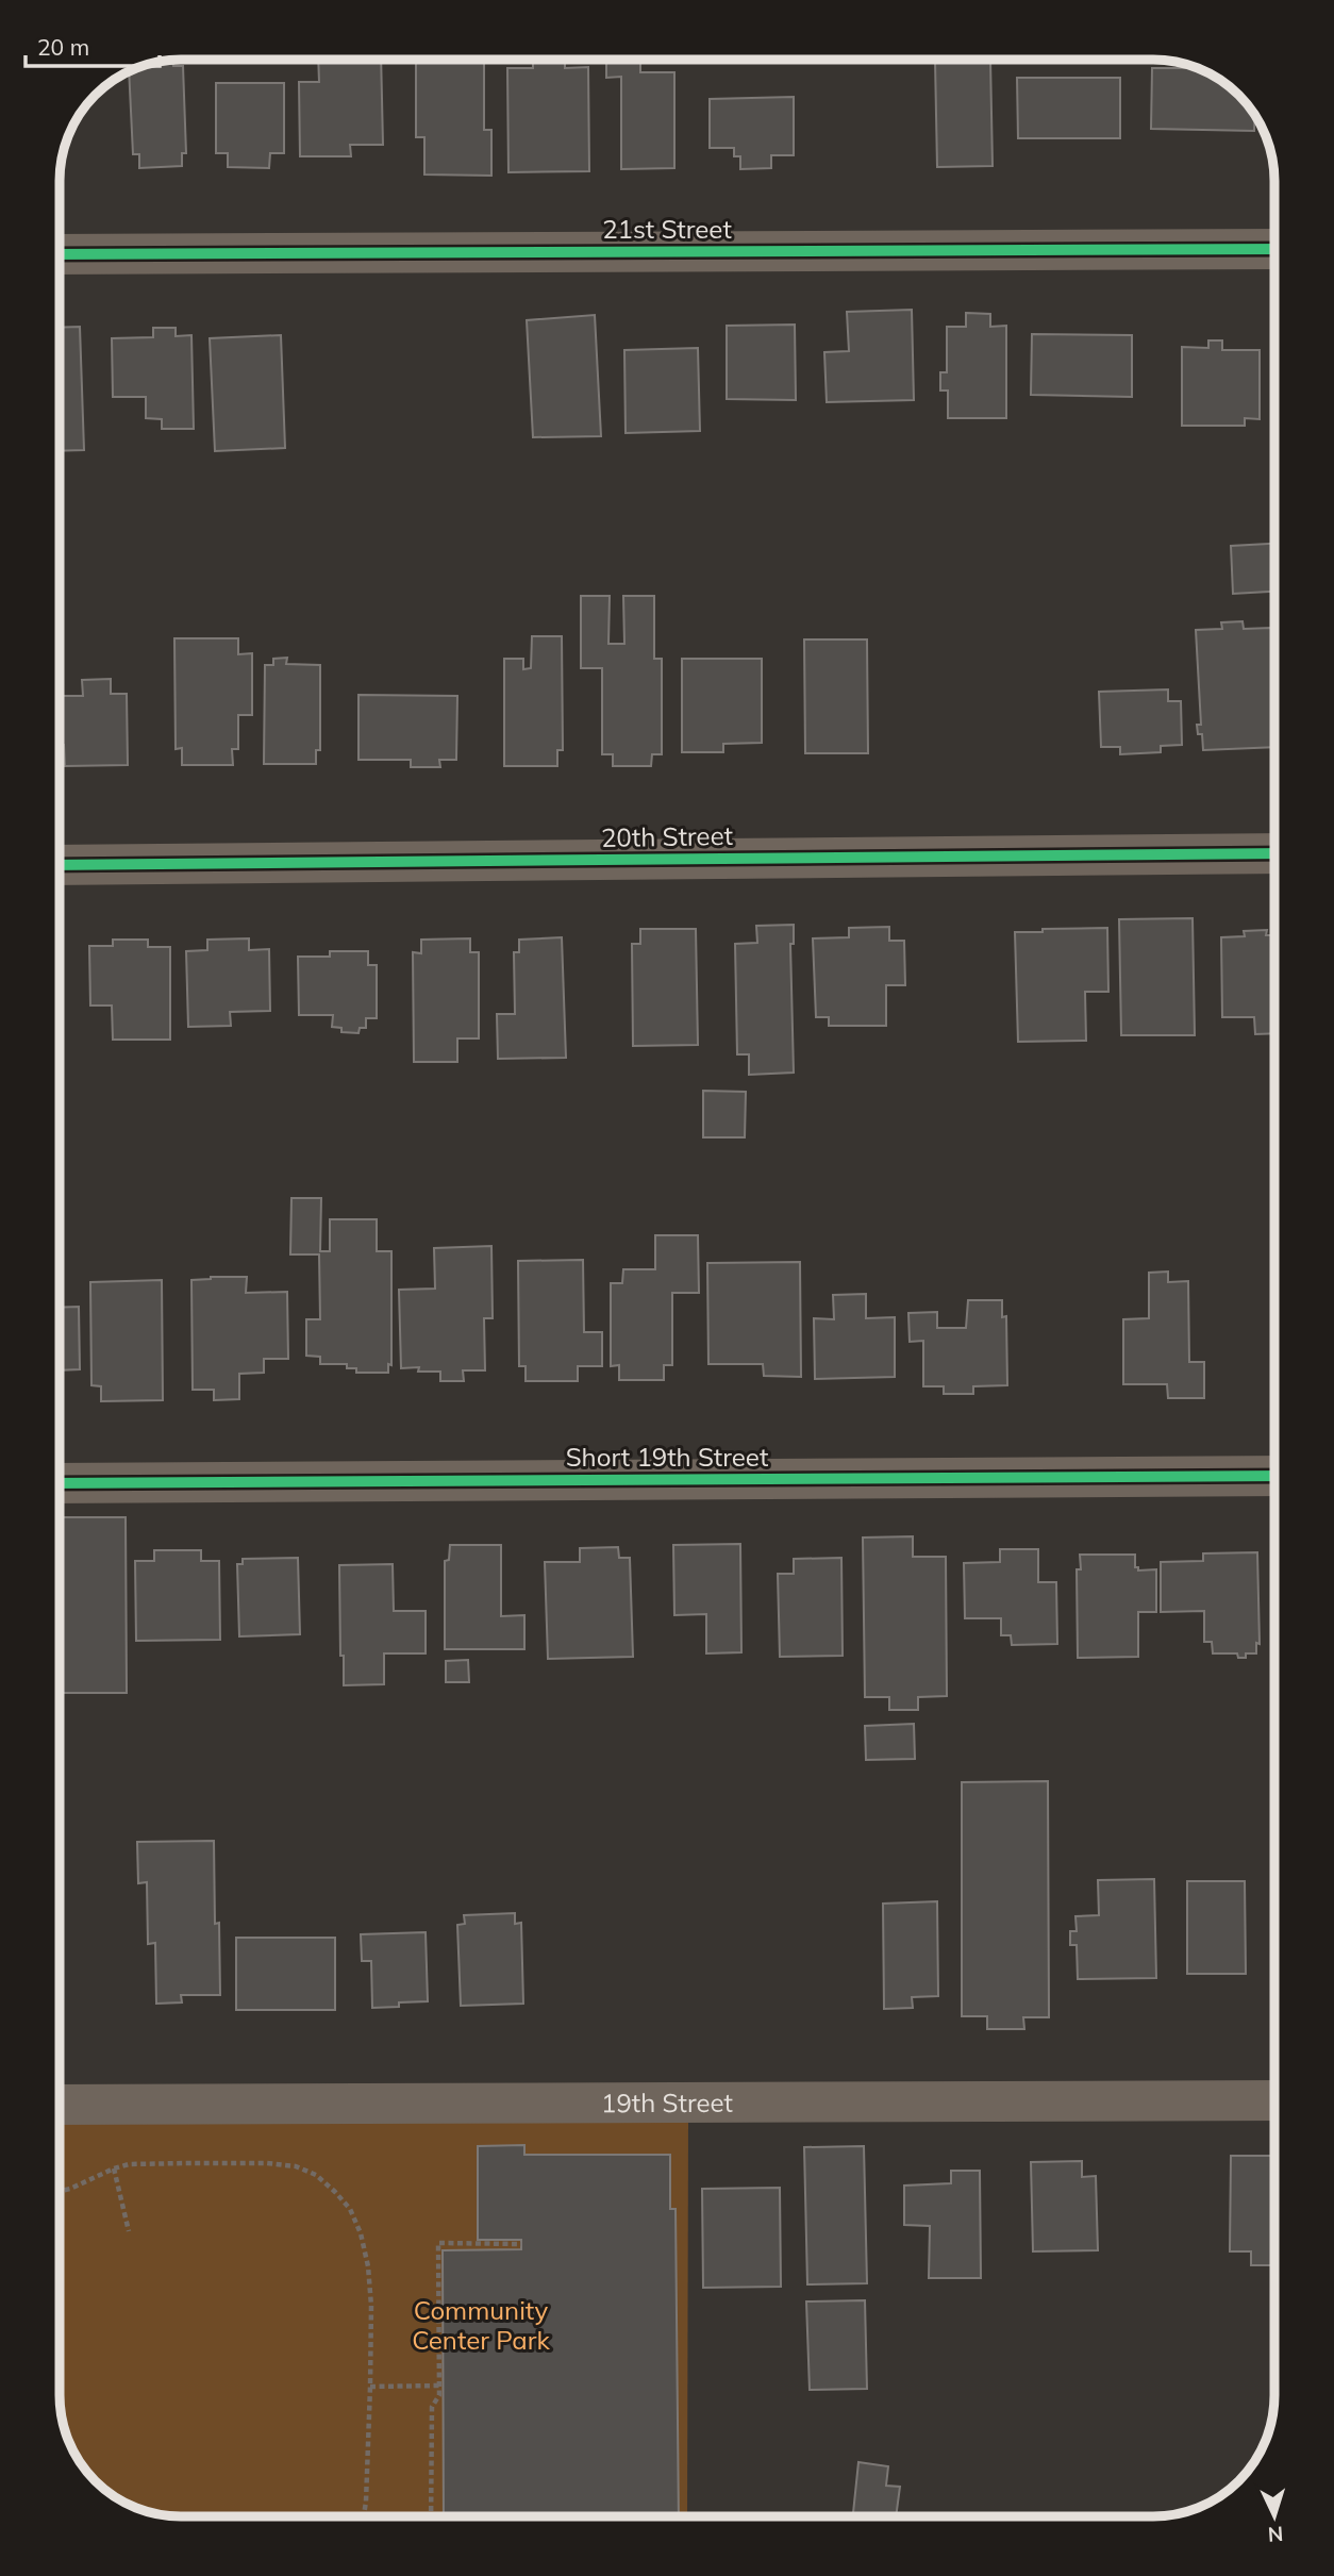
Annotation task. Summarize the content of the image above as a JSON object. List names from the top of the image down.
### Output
{
  "streets": {
    "street": [
      "21st Street",
      "20th Street",
      "Short 19th Street",
      "19th Street"
    ]
  },
  "parks": ["Community Center Park"],
  "scale_bar": "20 m",
  "north": "bottom"
}
